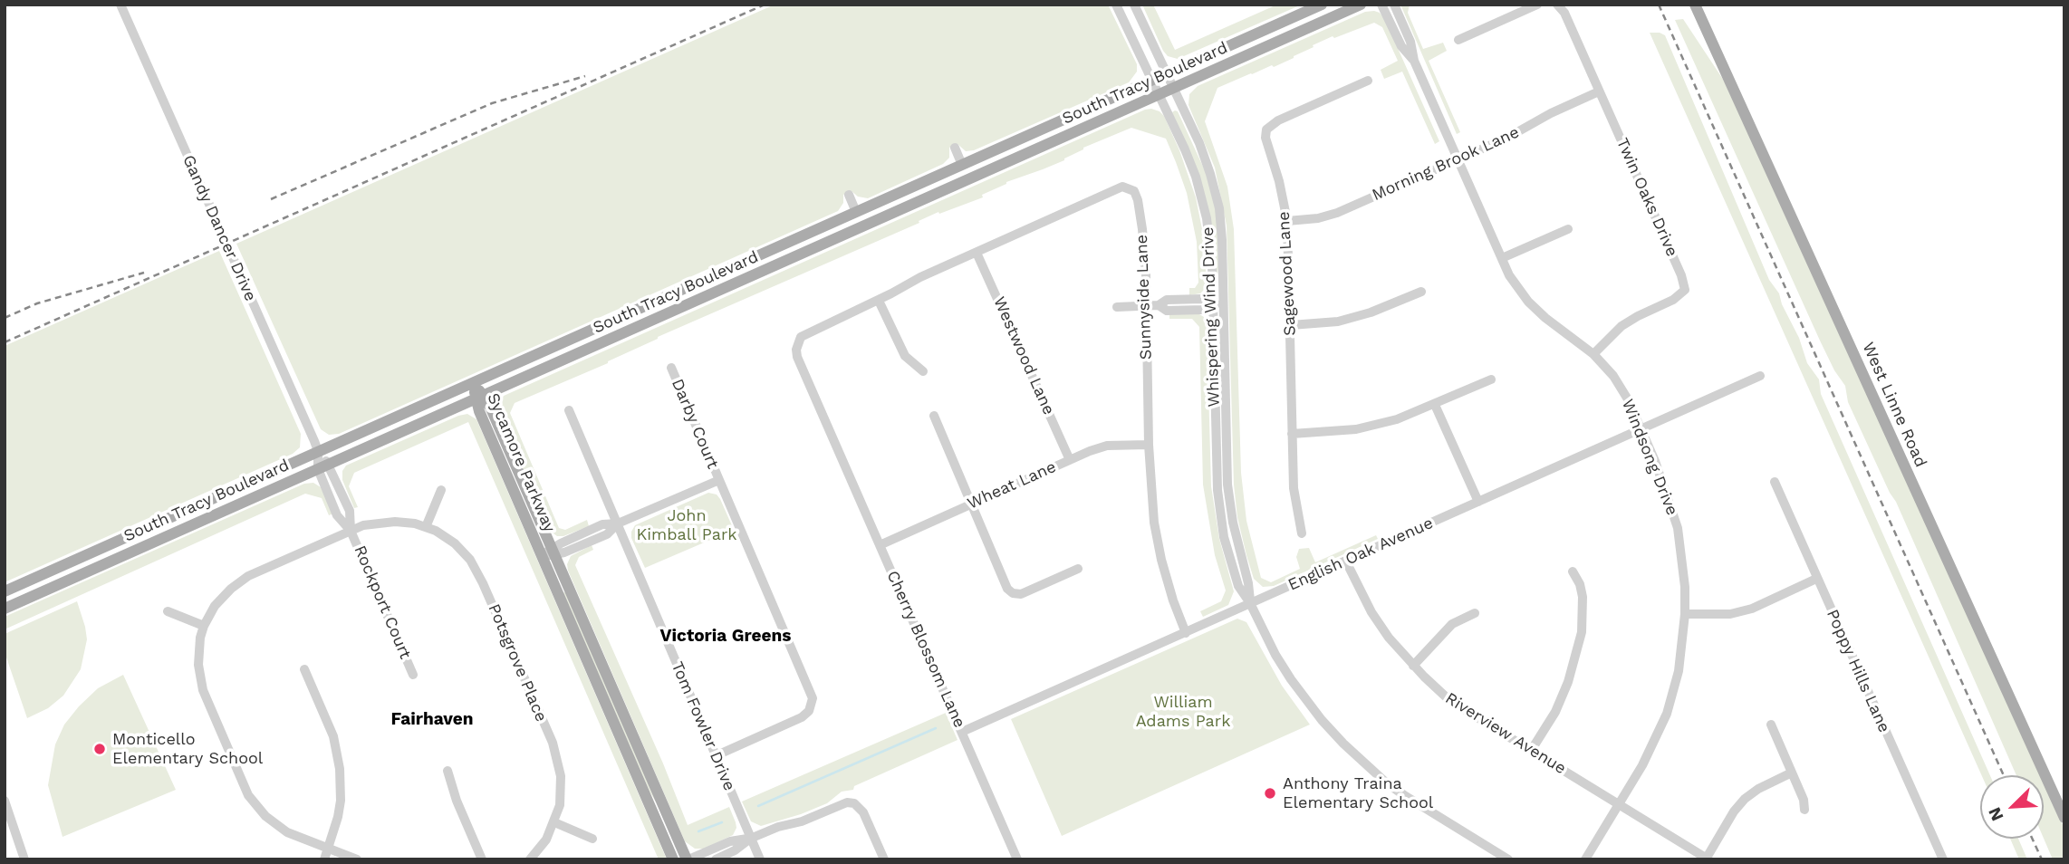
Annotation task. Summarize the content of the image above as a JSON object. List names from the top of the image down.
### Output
{
  "streets": {
    "main road": ["South Tracy Boulevard", "West Linne Road", "Sycamore Parkway"],
    "street": [
      "Morning Brook Lane",
      "Twin Oaks Drive",
      "Gandy Dancer Drive",
      "Sagewood Lane",
      "Sunnyside Lane",
      "Whispering Wind Drive",
      "Westwood Lane",
      "Darby Court",
      "Windsong Drive",
      "Wheat Lane",
      "English Oak Avenue",
      "Rockport Court",
      "Cherry Blossom Lane",
      "Potsgrove Place",
      "Poppy Hills Lane",
      "Tom Fowler Drive",
      "Riverview Avenue"
    ]
  },
  "crossings": [
    ["South Tracy Boulevard", "Gandy Dancer Drive"],
    ["South Tracy Boulevard", "Whispering Wind Drive"],
    ["South Tracy Boulevard", "Sycamore Parkway"],
    ["South Tracy Boulevard", "Rockport Court"],
    ["Morning Brook Lane", "Twin Oaks Drive"],
    ["Morning Brook Lane", "Sagewood Lane"],
    ["Morning Brook Lane", "Windsong Drive"],
    ["Twin Oaks Drive", "Windsong Drive"],
    ["Gandy Dancer Drive", "Rockport Court"],
    ["Sunnyside Lane", "Westwood Lane"],
    ["Sunnyside Lane", "Wheat Lane"],
    ["Sunnyside Lane", "English Oak Avenue"],
    ["Sunnyside Lane", "Cherry Blossom Lane"],
    ["Whispering Wind Drive", "English Oak Avenue"],
    ["Westwood Lane", "Wheat Lane"],
    ["Darby Court", "Tom Fowler Drive"],
    ["Windsong Drive", "English Oak Avenue"],
    ["Windsong Drive", "Riverview Avenue"],
    ["Wheat Lane", "Cherry Blossom Lane"],
    ["English Oak Avenue", "Cherry Blossom Lane"],
    ["English Oak Avenue", "Riverview Avenue"],
    ["Rockport Court", "Potsgrove Place"]
  ],
  "districts": ["Victoria Greens", "Fairhaven"],
  "parks": ["John Kimball Park", "William Adams Park"],
  "places": ["Monticello Elementary School", "Anthony Traina Elementary School"],
  "north": "bottom left"
}
